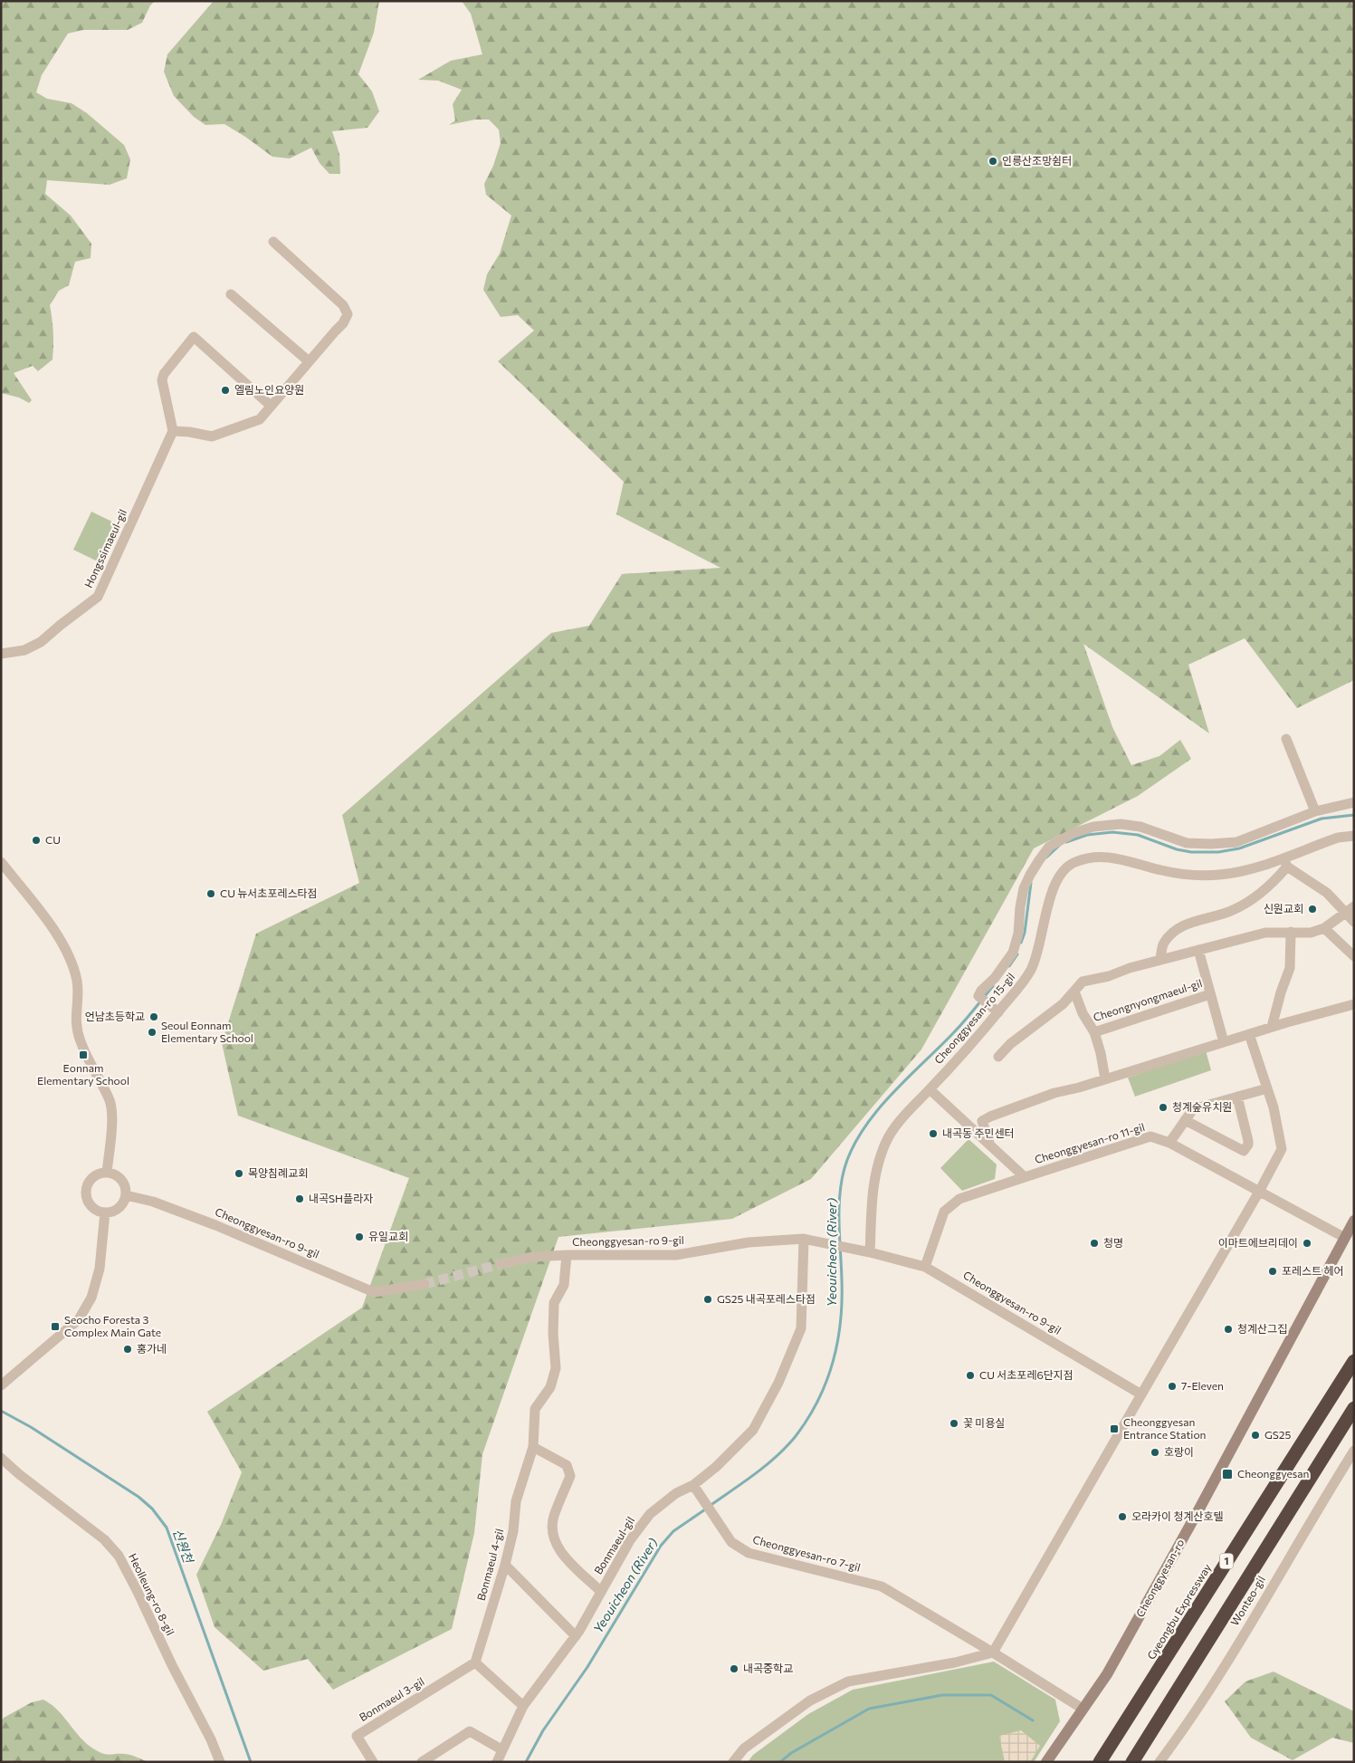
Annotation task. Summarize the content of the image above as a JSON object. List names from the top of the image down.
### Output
{
  "streets": {
    "highway": ["1", "Gyeongbu Expressway"],
    "street": [
      "Hongssimaeul-gil",
      "Cheongnyongmaeul-gil",
      "Cheonggyesan-ro 15-gil",
      "Cheonggyesan-ro 11-gil",
      "Cheonggyesan-ro 9-gil",
      "Bonmaeul-gil",
      "Cheonggyesan-ro 7-gil",
      "Bonmaeul 4-gil",
      "Cheonggyesan-ro",
      "Heolleung-ro 8-gil",
      "Wonteo-gil",
      "Bonmaeul 3-gil"
    ]
  },
  "crossings": [
    ["Cheonggyesan-ro 15-gil", "Cheonggyesan-ro 11-gil"],
    ["Cheonggyesan-ro 15-gil", "Cheonggyesan-ro 9-gil"],
    ["Cheonggyesan-ro 11-gil", "Cheonggyesan-ro 9-gil"],
    ["Cheonggyesan-ro 11-gil", "Cheonggyesan-ro"],
    ["Cheonggyesan-ro 9-gil", "Bonmaeul 4-gil"],
    ["Bonmaeul-gil", "Cheonggyesan-ro 7-gil"],
    ["Cheonggyesan-ro 7-gil", "Cheonggyesan-ro"],
    ["Bonmaeul 4-gil", "Bonmaeul 3-gil"]
  ],
  "water": ["Yeouicheon (River)", "신원천"],
  "places": {
    "other": [
      "인릉산조망쉼터",
      "엘림노인요양원",
      "CU",
      "CU 뉴서초포레스타점",
      "신원교회",
      "언남초등학교",
      "Seoul Eonnam Elementary School",
      "청계숲유치원",
      "내곡동 주민센터",
      "목양침례교회",
      "내곡SH플라자",
      "유일교회",
      "청명",
      "이마트에브리데이",
      "포레스트 헤어",
      "GS25 내곡포레스타점",
      "청계산그집",
      "홍가네",
      "CU 서초포레6단지점",
      "7-Eleven",
      "꽃 미용실",
      "GS25",
      "호랑이",
      "오라카이 청계산호텔",
      "내곡중학교"
    ],
    "transit": [
      "Eonnam Elementary School",
      "Seocho Foresta 3 Complex Main Gate",
      "Cheonggyesan Entrance Station",
      "Cheonggyesan"
    ]
  }
}
